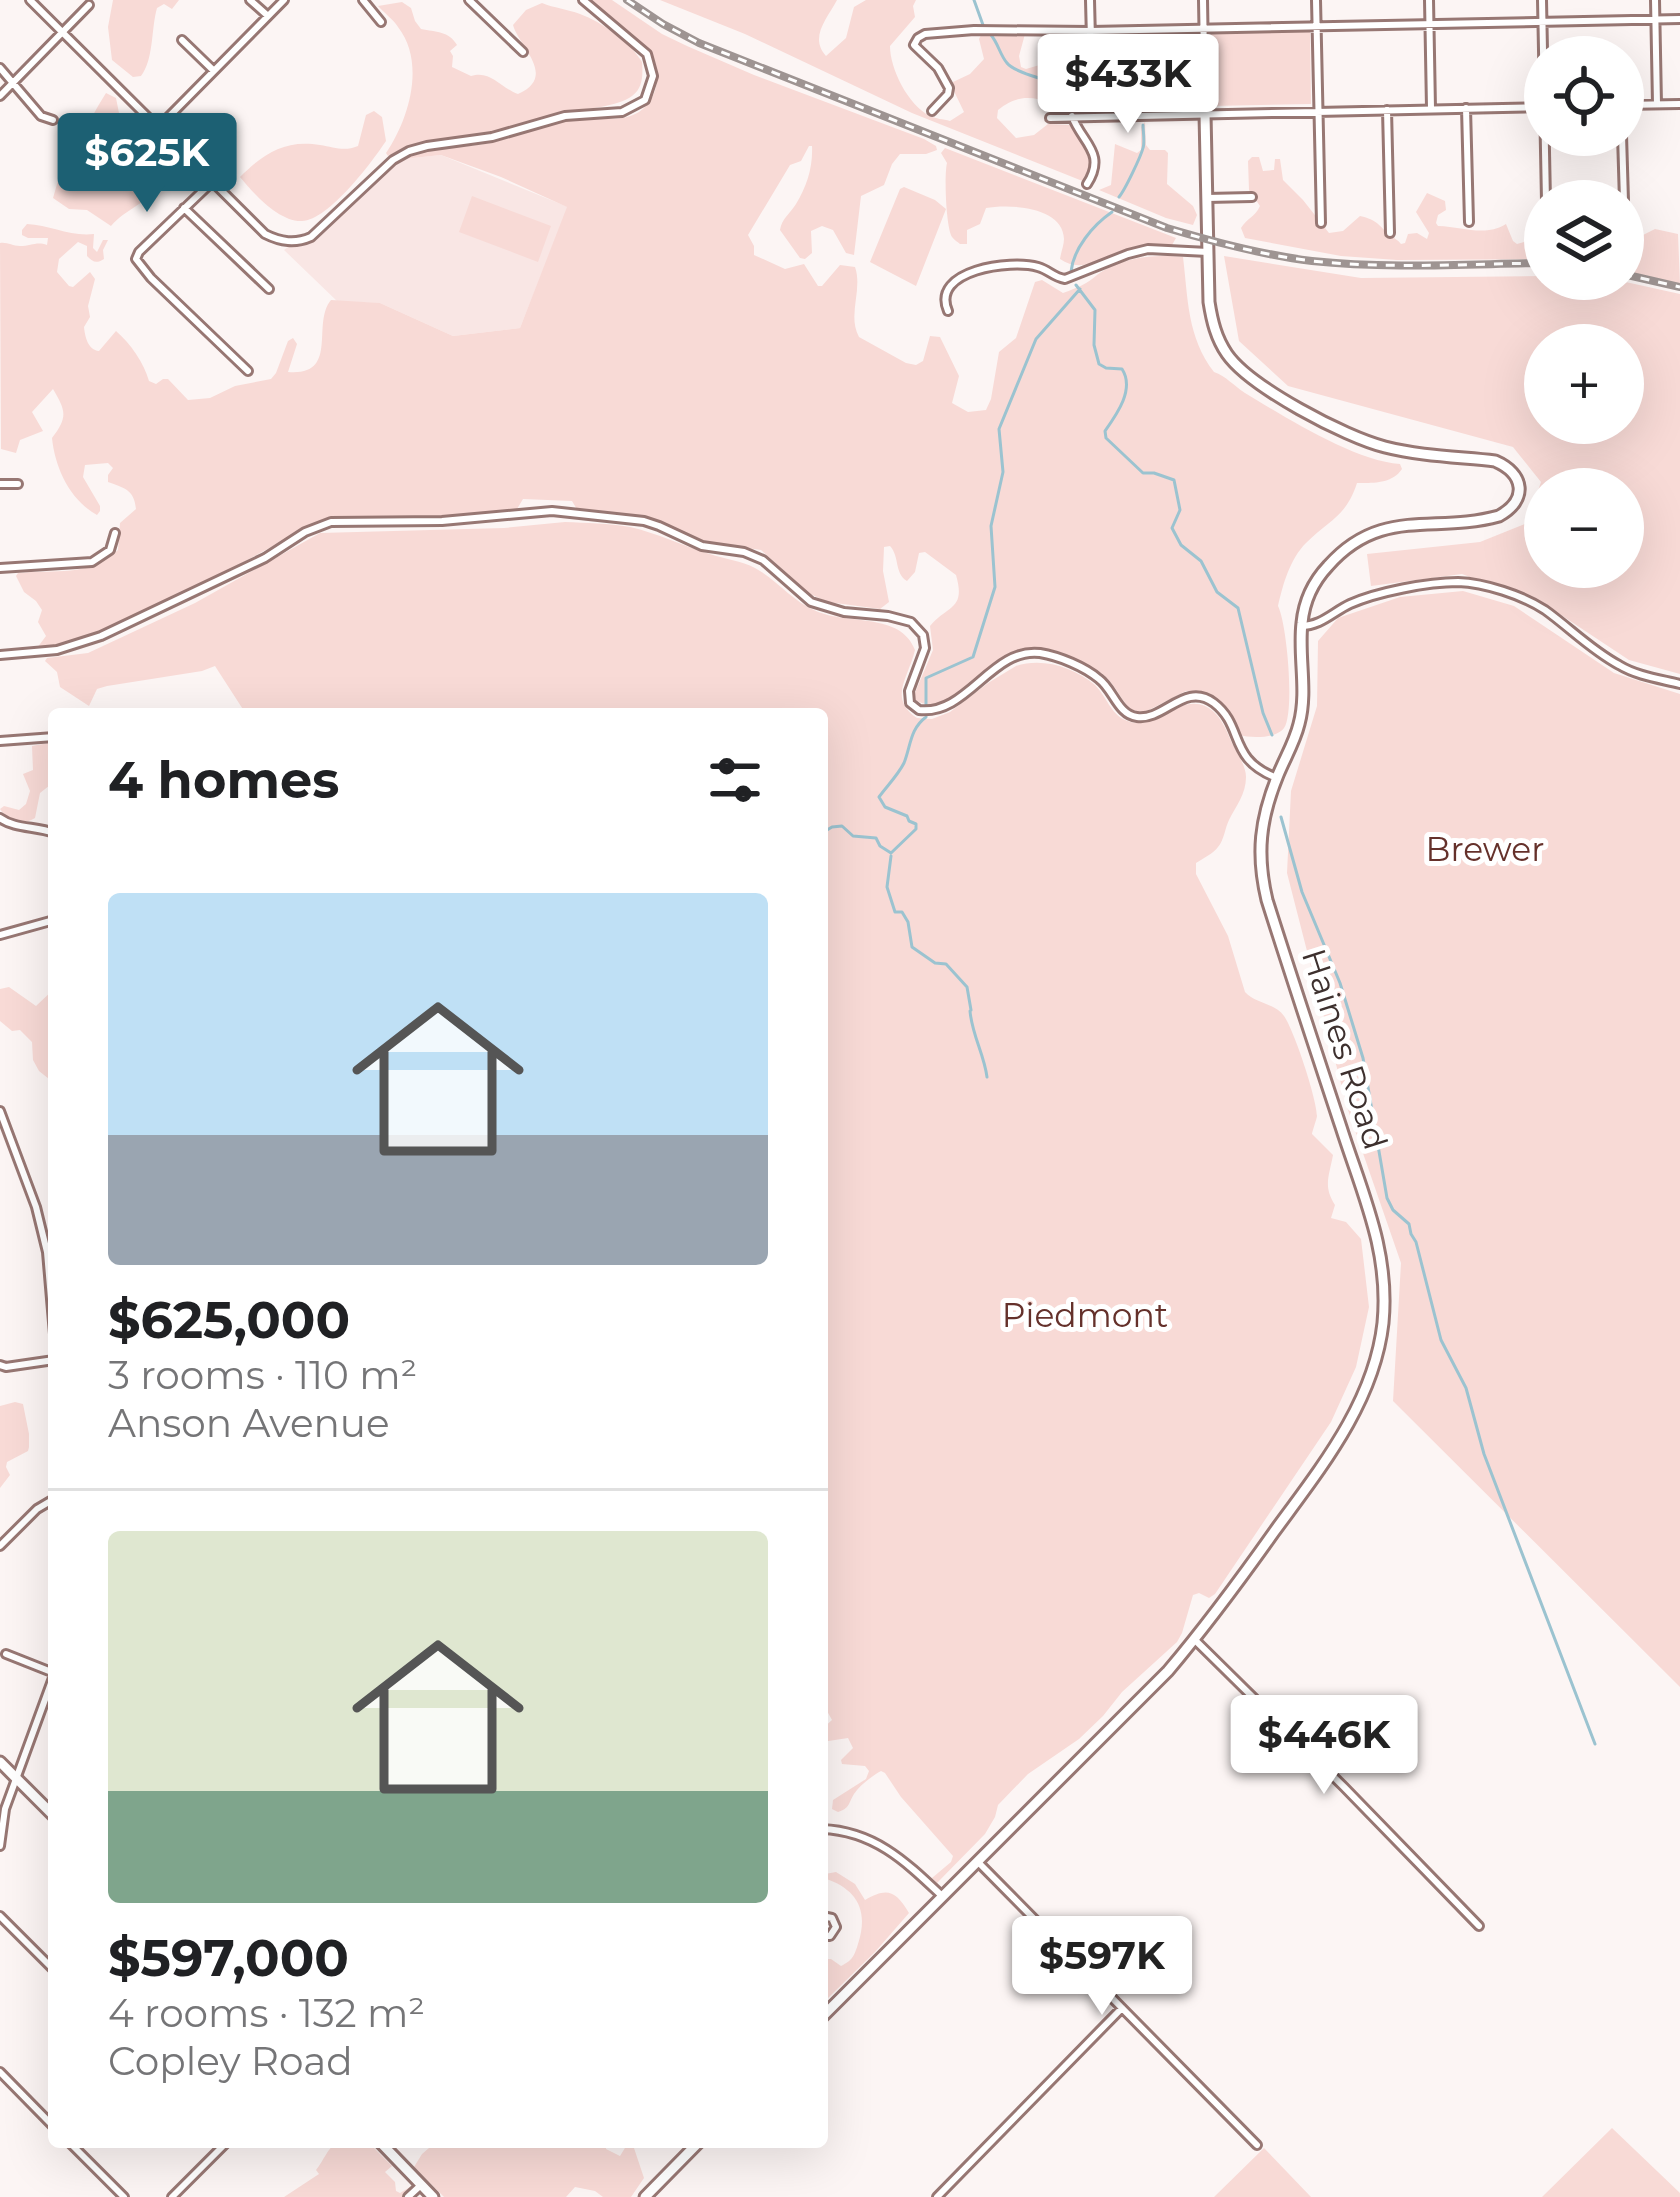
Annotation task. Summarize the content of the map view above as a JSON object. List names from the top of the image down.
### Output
{
  "streets": {
    "main road": ["Haines Road"]
  },
  "parks": ["Brewer", "Piedmont"],
  "page": {
    "price": [
      "$433K",
      "$625K",
      "$446K",
      "$597K"
    ],
    "map_buttons": ["+", "−"],
    "heading": "4 homes",
    "list": [
      {
        "name": "$625,000",
        "note": "3 rooms · 110 m² · Anson Avenue"
      },
      {
        "name": "$597,000",
        "note": "4 rooms · 132 m² · Copley Road"
      }
    ]
  }
}
